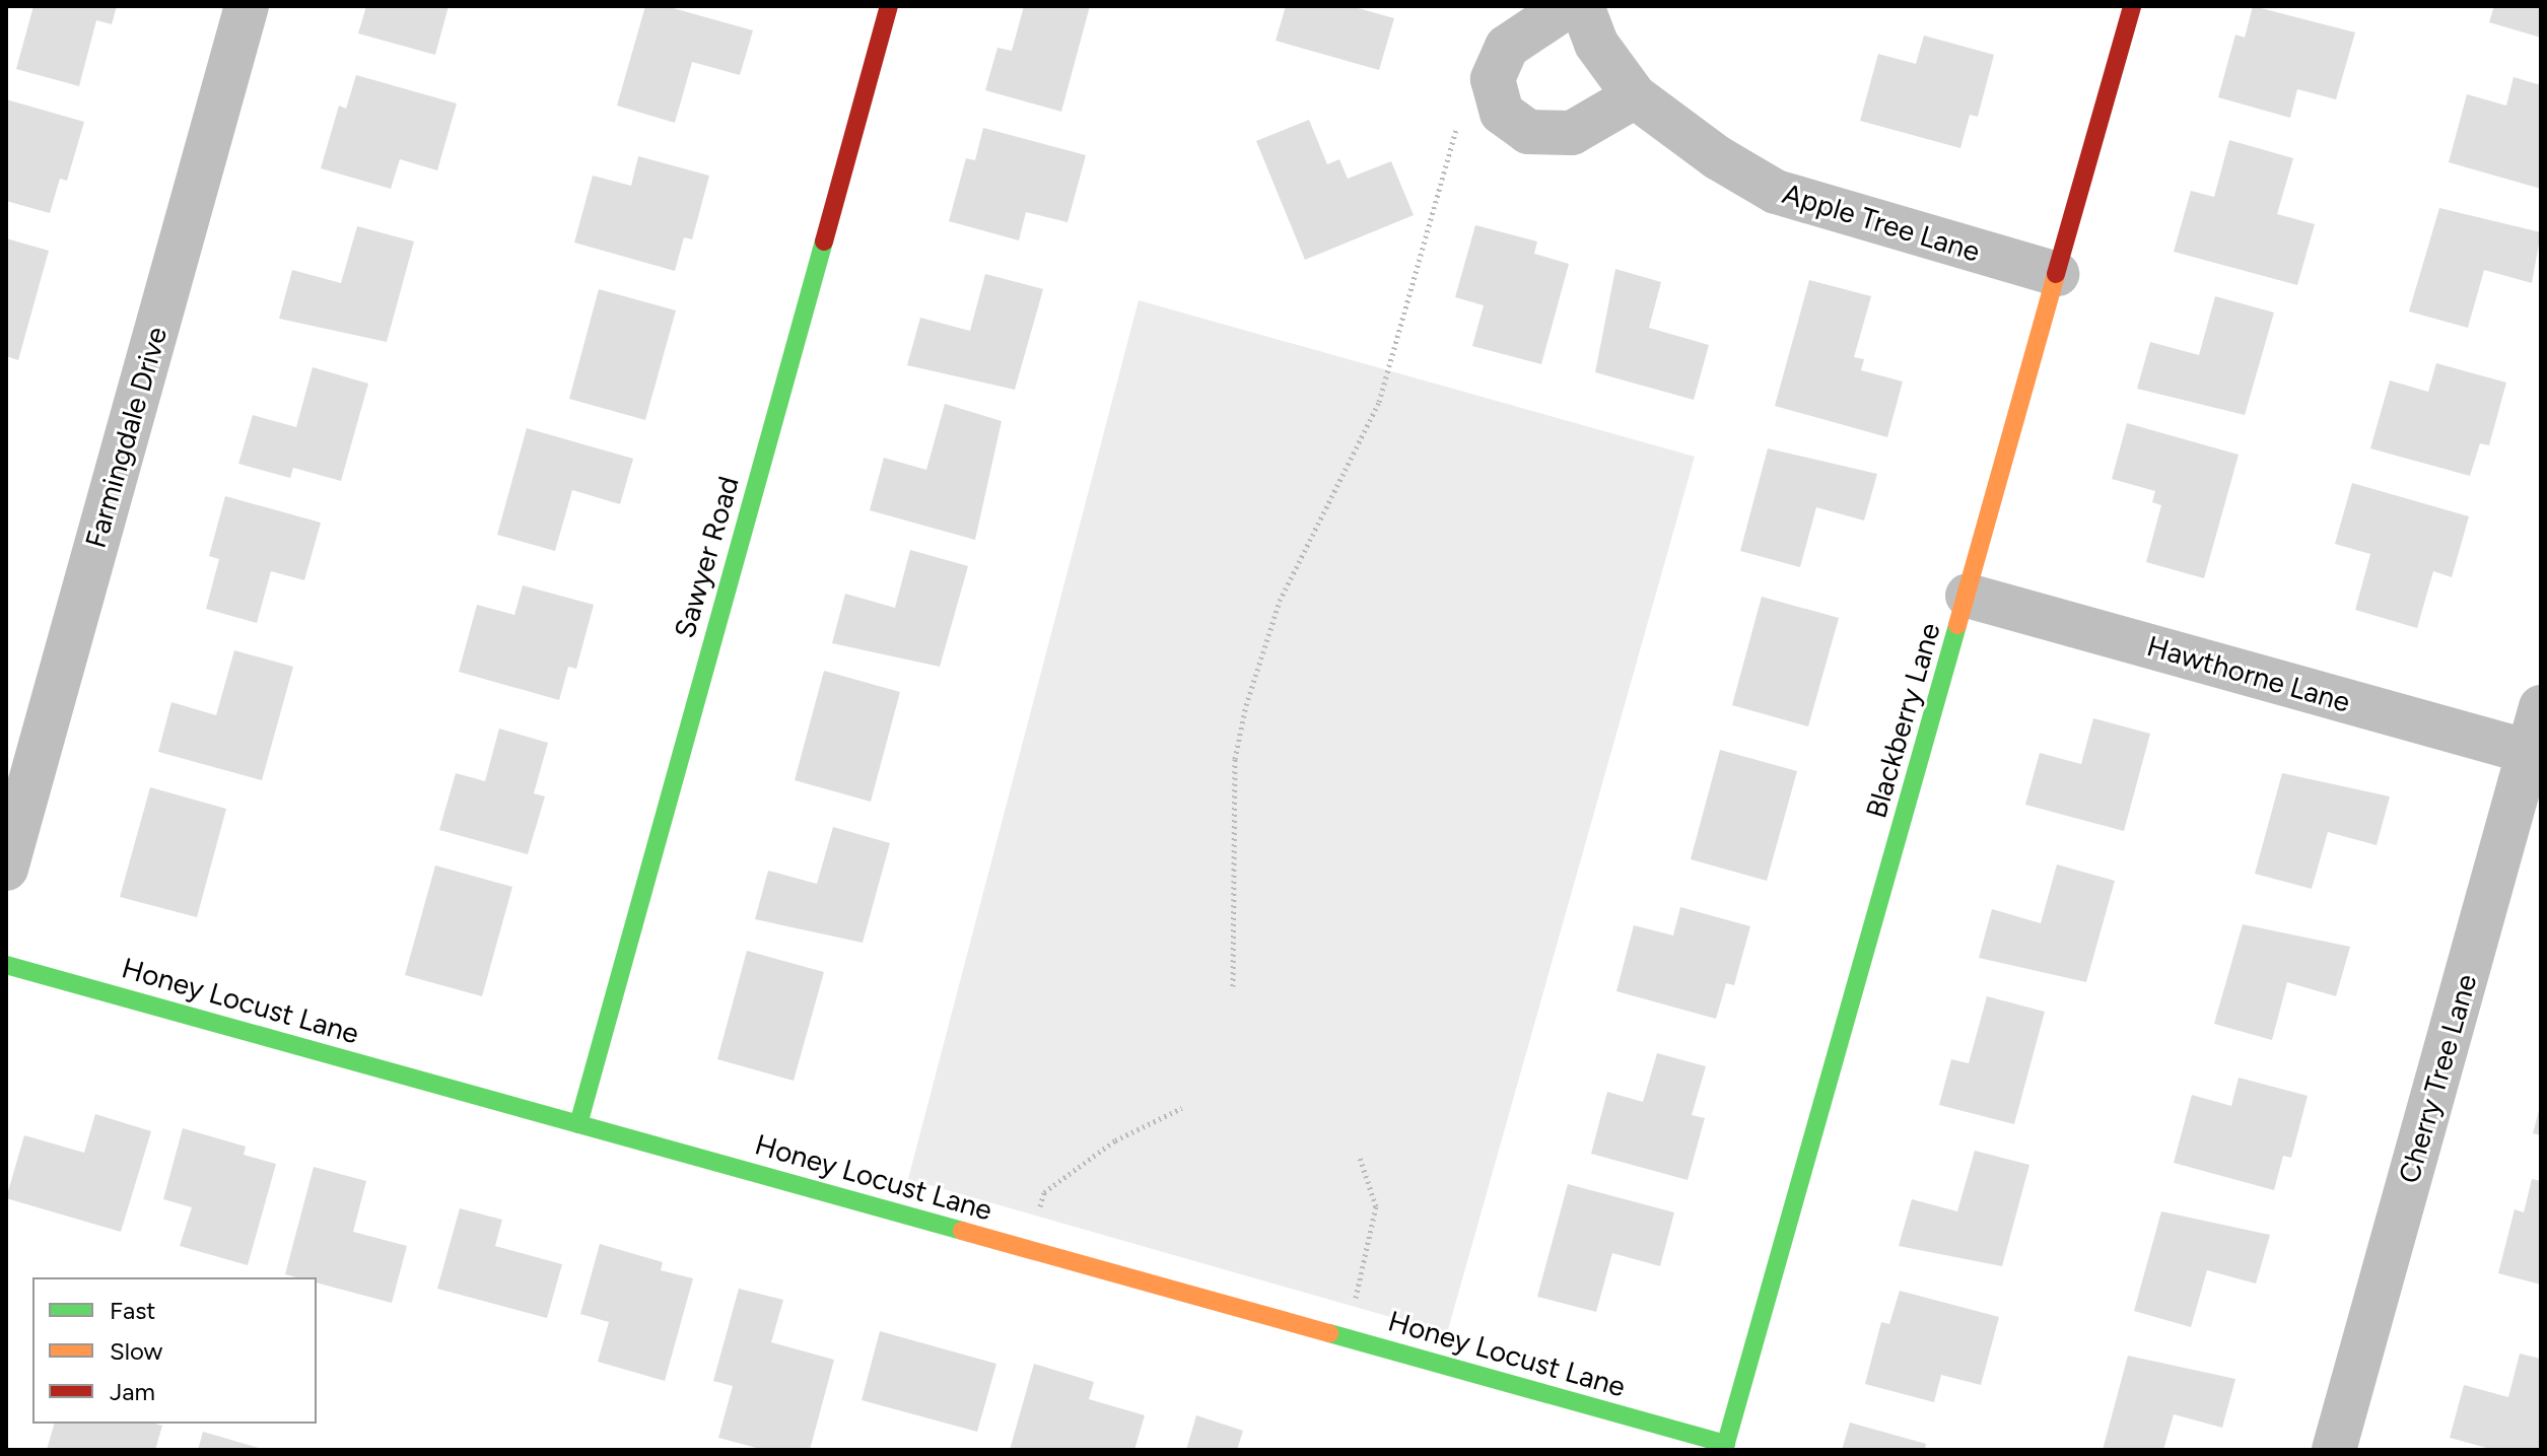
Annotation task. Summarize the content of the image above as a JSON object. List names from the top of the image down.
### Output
{
  "streets": {
    "street": [
      "Apple Tree Lane",
      "Farmingdale Drive",
      "Sawyer Road",
      "Hawthorne Lane",
      "Blackberry Lane",
      "Honey Locust Lane",
      "Cherry Tree Lane"
    ]
  },
  "crossings": [
    ["Apple Tree Lane", "Blackberry Lane"],
    ["Sawyer Road", "Honey Locust Lane"],
    ["Hawthorne Lane", "Blackberry Lane"],
    ["Hawthorne Lane", "Cherry Tree Lane"],
    ["Blackberry Lane", "Honey Locust Lane"]
  ],
  "legend": ["Fast", "Slow", "Jam"]
}
